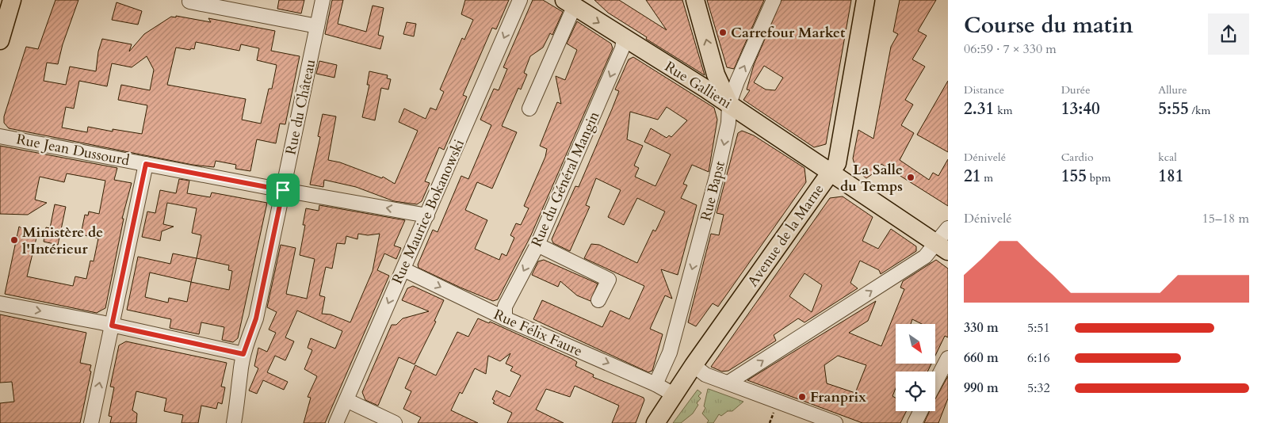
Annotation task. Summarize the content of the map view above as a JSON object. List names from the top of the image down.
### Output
{
  "streets": {
    "main road": ["Rue Gallieni", "Avenue de la Marne"],
    "street": [
      "Rue du Château",
      "Rue Jean Dussourd",
      "Rue du Général Mangin",
      "Rue Bapst",
      "Rue Maurice Bokanowski",
      "Rue Félix Faure"
    ]
  },
  "crossings": [
    ["Rue Gallieni", "Rue du Général Mangin"],
    ["Rue Gallieni", "Rue Bapst"],
    ["Rue Gallieni", "Avenue de la Marne"],
    ["Rue du Château", "Rue Jean Dussourd"],
    ["Rue Jean Dussourd", "Rue Maurice Bokanowski"],
    ["Rue du Général Mangin", "Rue Félix Faure"],
    ["Rue Bapst", "Rue Félix Faure"],
    ["Rue Maurice Bokanowski", "Rue Félix Faure"],
    ["Avenue de la Marne", "Rue Félix Faure"]
  ],
  "one_way": ["Rue Maurice Bokanowski", "Rue Félix Faure"],
  "places": [
    "Carrefour Market",
    "La Salle du Temps",
    "Ministère de l'Intérieur",
    "Franprix"
  ],
  "north": "bottom right",
  "page": {
    "heading": ["Course du matin", "06:59 · 7 × 330 m"],
    "stats": [
      ["Distance", "2.31 km"],
      ["Durée", "13:40"],
      ["Allure", "5:55 /km"],
      ["Dénivelé", "21 m"],
      ["Cardio", "155 bpm"],
      ["kcal", "181"]
    ],
    "chart": ["Dénivelé", "15–18 m"],
    "list": [
      {
        "name": "330 m",
        "note": "5:51"
      },
      {
        "name": "660 m",
        "note": "6:16"
      },
      {
        "name": "990 m",
        "note": "5:32"
      }
    ]
  }
}
